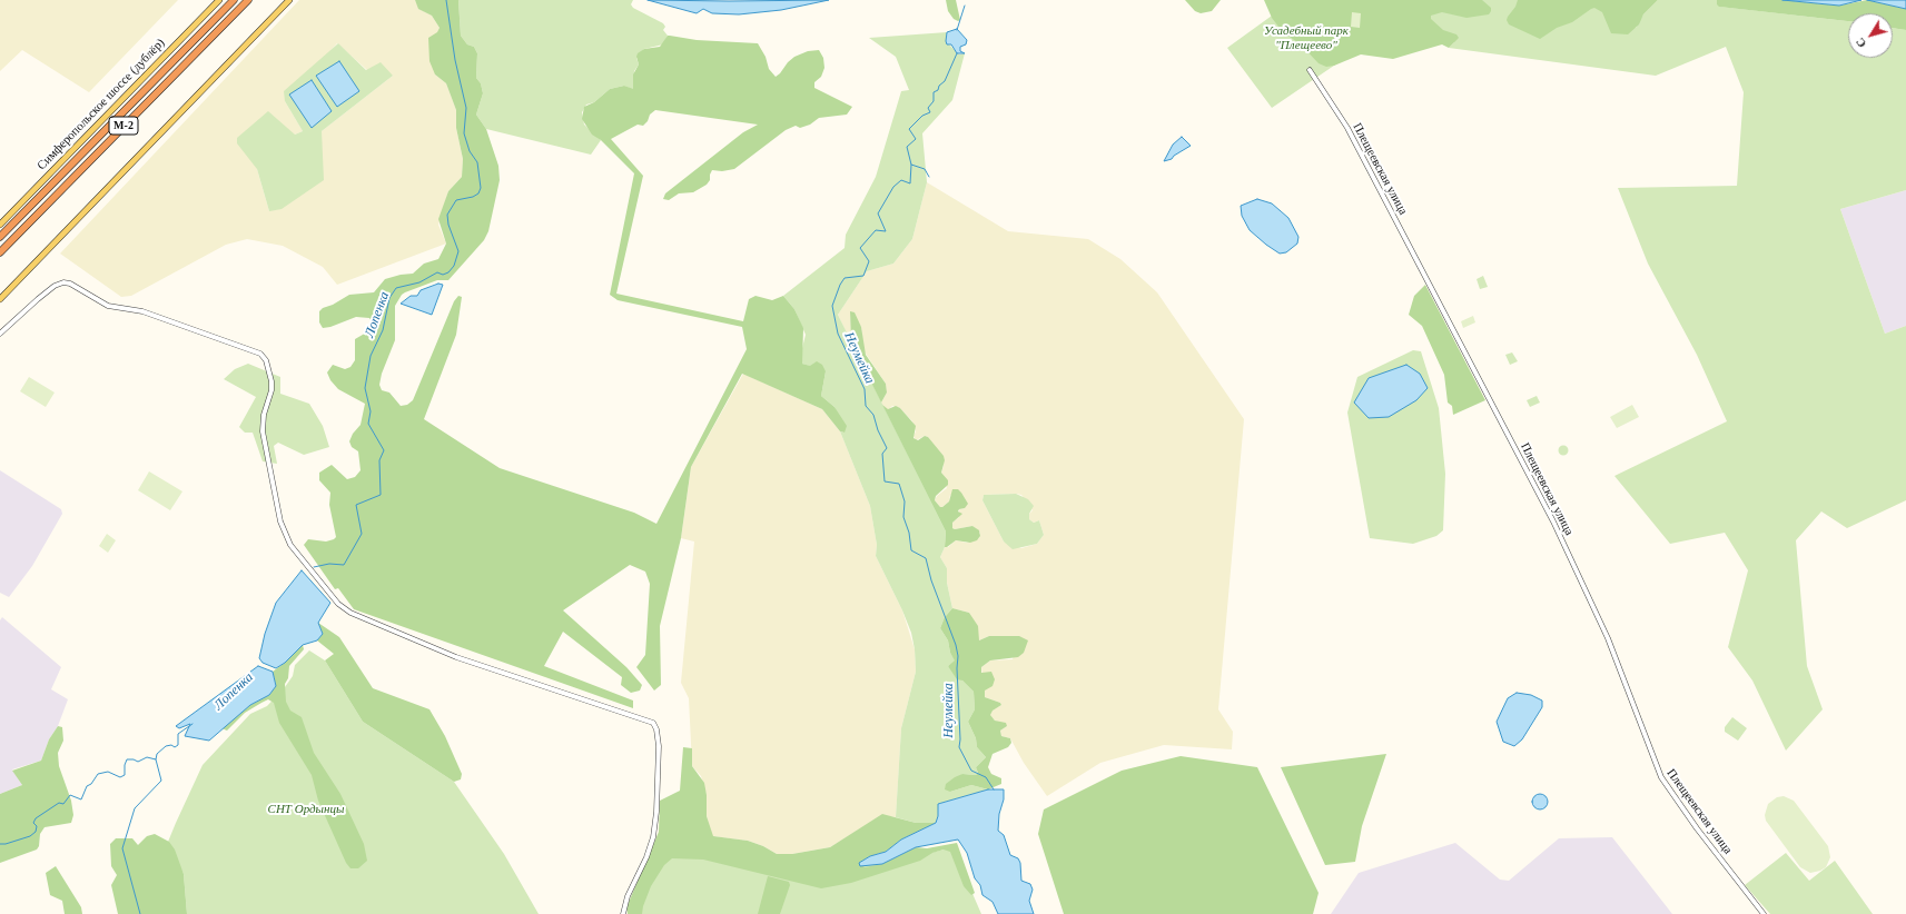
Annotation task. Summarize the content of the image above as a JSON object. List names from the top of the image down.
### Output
{
  "streets": {
    "highway": ["М-2"],
    "main road": ["Симферопольское шоссе (дублёр)"],
    "street": ["Плещеевская улица"]
  },
  "water": ["Лопенка", "Неумейка"],
  "parks": ["Усадебный парк \"Плещеево\"", "СНТ Ордынцы"],
  "north": "bottom left"
}
